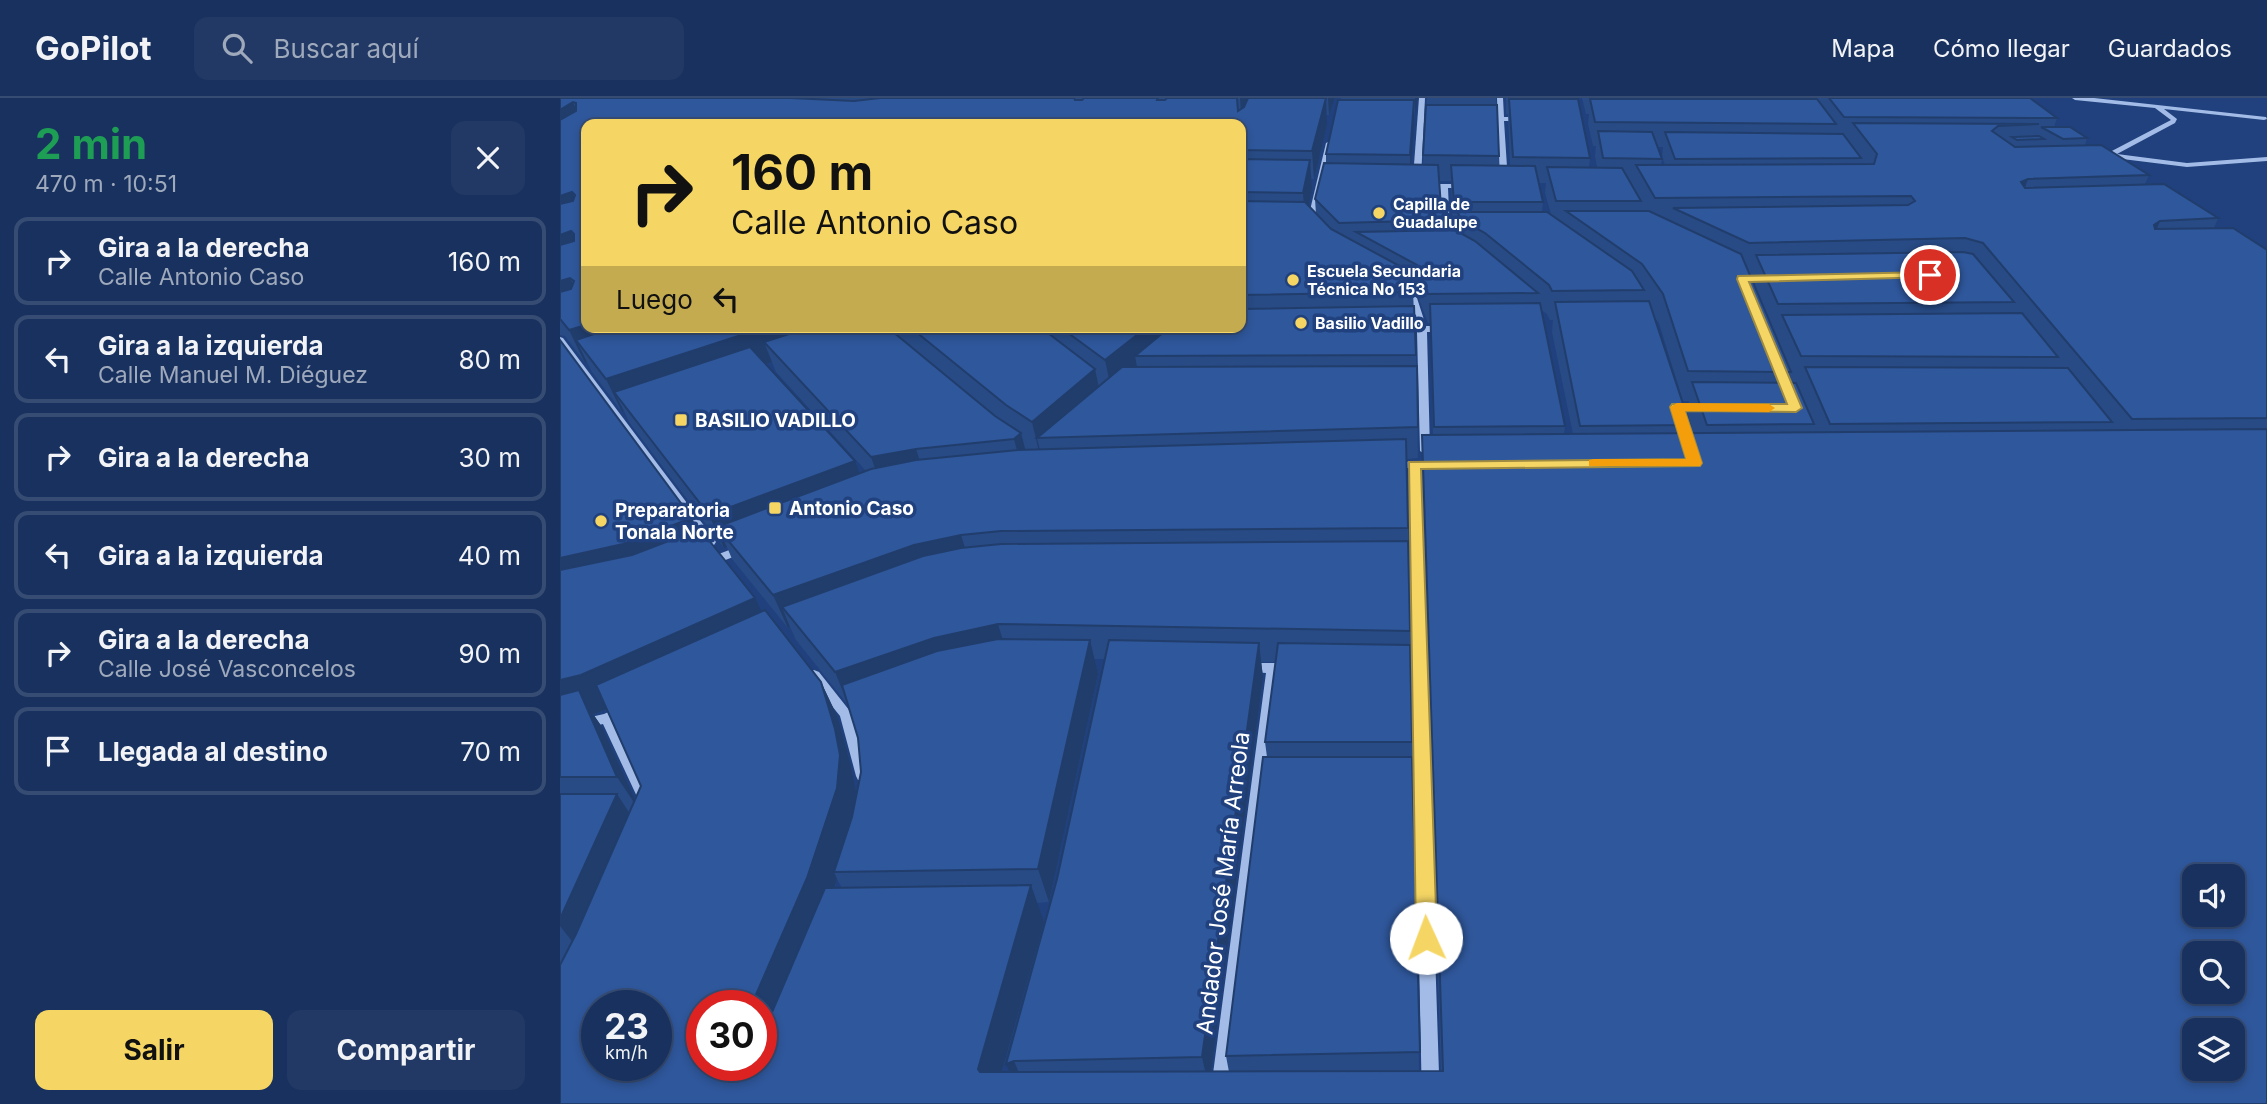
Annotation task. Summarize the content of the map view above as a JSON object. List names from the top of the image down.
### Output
{
  "streets": {
    "street": ["Andador José María Arreola"]
  },
  "places": {
    "other": [
      "Capilla de Guadalupe",
      "Escuela Secundaria Técnica No 153",
      "Basilio Vadillo",
      "Preparatoria Tonala Norte"
    ],
    "transit": ["BASILIO VADILLO", "Antonio Caso"]
  },
  "page": {
    "header": "GoPilot",
    "search": "Buscar aquí",
    "nav": ["Mapa", "Cómo llegar", "Guardados"],
    "heading": ["2 min", "470 m · 10:51"],
    "turn": ["160 m", "Calle Antonio Caso"],
    "list": [
      {
        "name": "Gira a la derecha",
        "note": "Calle Antonio Caso",
        "value": "160 m"
      },
      {
        "name": "Gira a la izquierda",
        "note": "Calle Manuel M. Diéguez",
        "value": "80 m"
      },
      {
        "name": "Gira a la derecha",
        "value": "30 m"
      },
      {
        "name": "Gira a la izquierda",
        "value": "40 m"
      },
      {
        "name": "Gira a la derecha",
        "note": "Calle José Vasconcelos",
        "value": "90 m"
      },
      {
        "name": "Llegada al destino",
        "value": "70 m"
      }
    ],
    "then": "Luego",
    "speed": "23 km/h",
    "limit": "30",
    "buttons": ["Salir", "Compartir"]
  }
}
